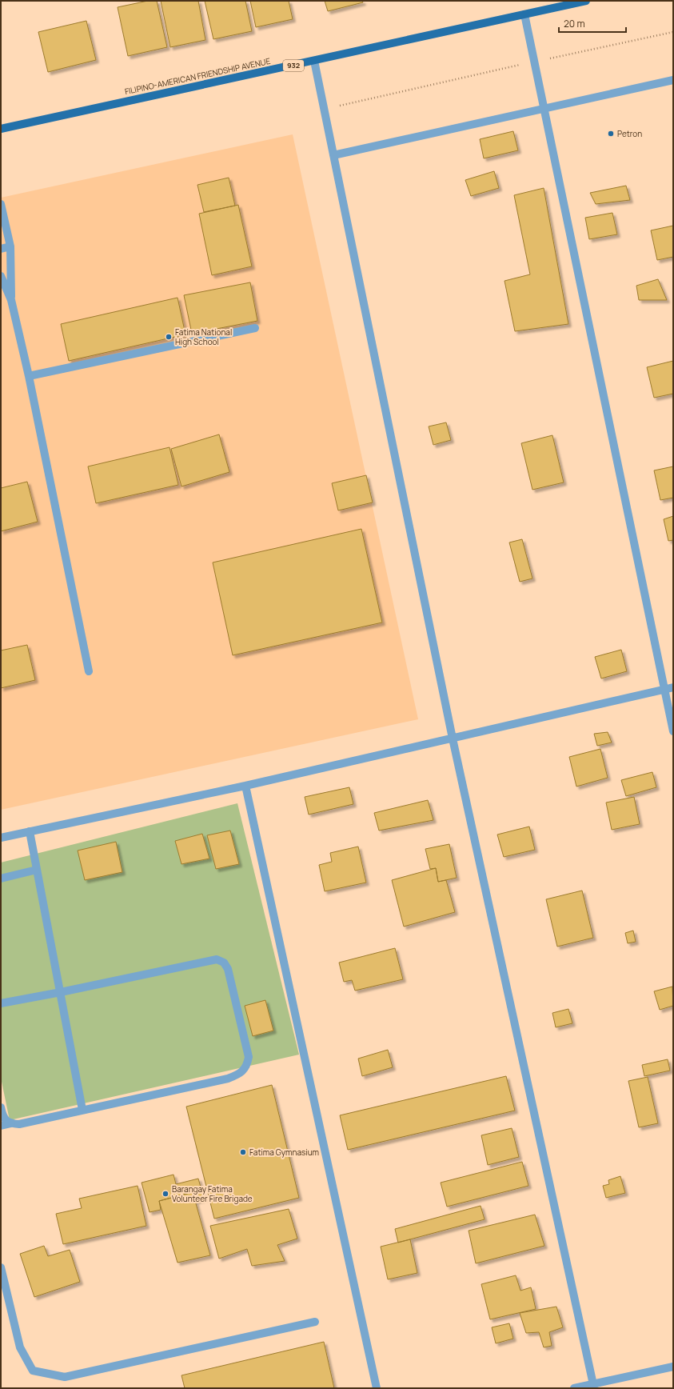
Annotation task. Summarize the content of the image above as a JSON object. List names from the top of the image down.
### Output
{
  "streets": {
    "main road": ["932", "FILIPINO-AMERICAN FRIENDSHIP AVENUE"]
  },
  "places": [
    "Petron",
    "Fatima National High School",
    "Fatima Gymnasium",
    "Barangay Fatima Volunteer Fire Brigade"
  ],
  "scale_bar": "20 m"
}
